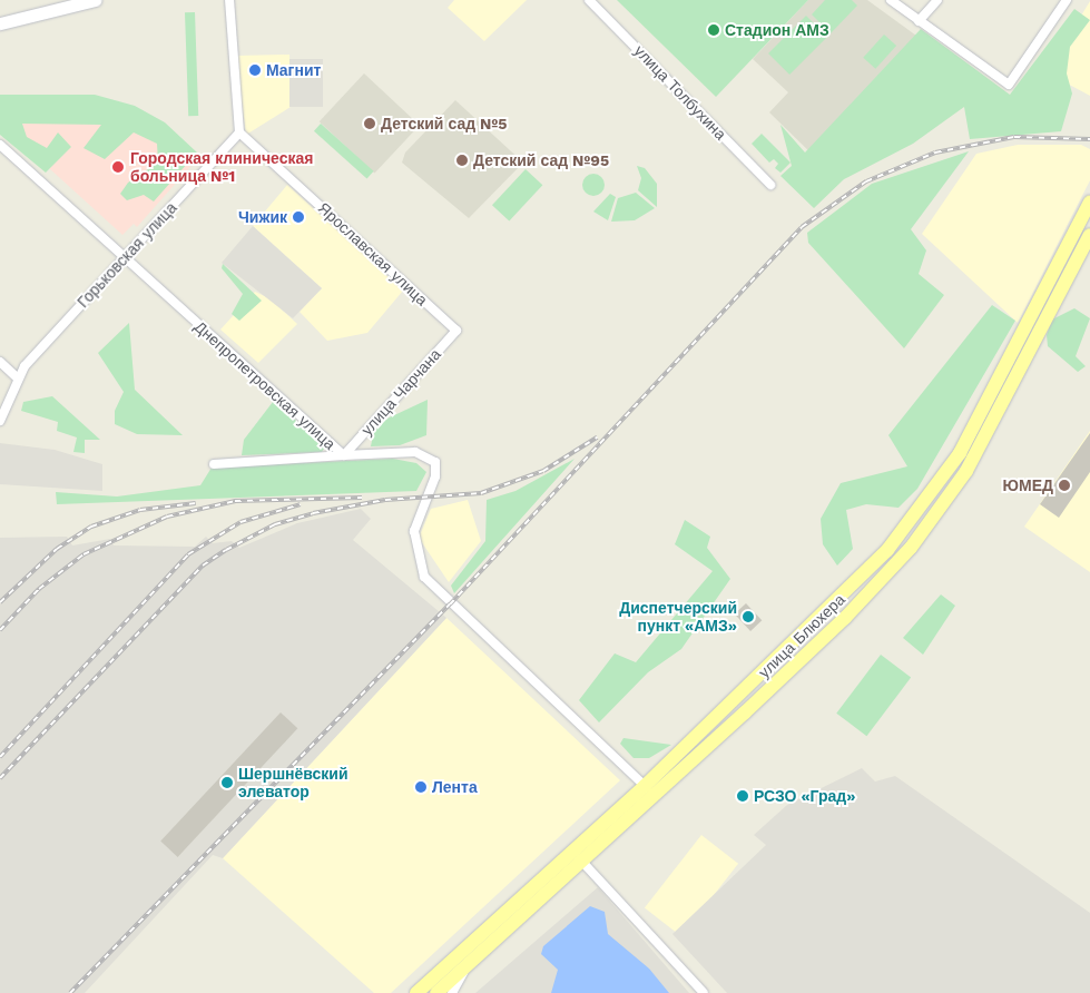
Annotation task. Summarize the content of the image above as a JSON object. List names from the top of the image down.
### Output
{
  "streets": {
    "main road": ["улица Блюхера"],
    "street": [
      "улица Толбухина",
      "Ярославская улица",
      "Горьковская улица",
      "Днепропетровская улица",
      "улица Чарчана"
    ]
  },
  "crossings": [
    ["Ярославская улица", "Горьковская улица"],
    ["Ярославская улица", "улица Чарчана"],
    ["Горьковская улица", "Днепропетровская улица"],
    ["Днепропетровская улица", "улица Чарчана"],
    ["Днепропетровская улица", "улица Блюхера"]
  ],
  "places": [
    "Стадион АМЗ",
    "Магнит",
    "Детский сад №5",
    "Детский сад №95",
    "Городская клиническая больница №1",
    "Чижик",
    "ЮМЕД",
    "Диспетчерский пункт «АМЗ»",
    "Шершнёвский элеватор",
    "Лента",
    "РСЗО «Град»"
  ]
}
